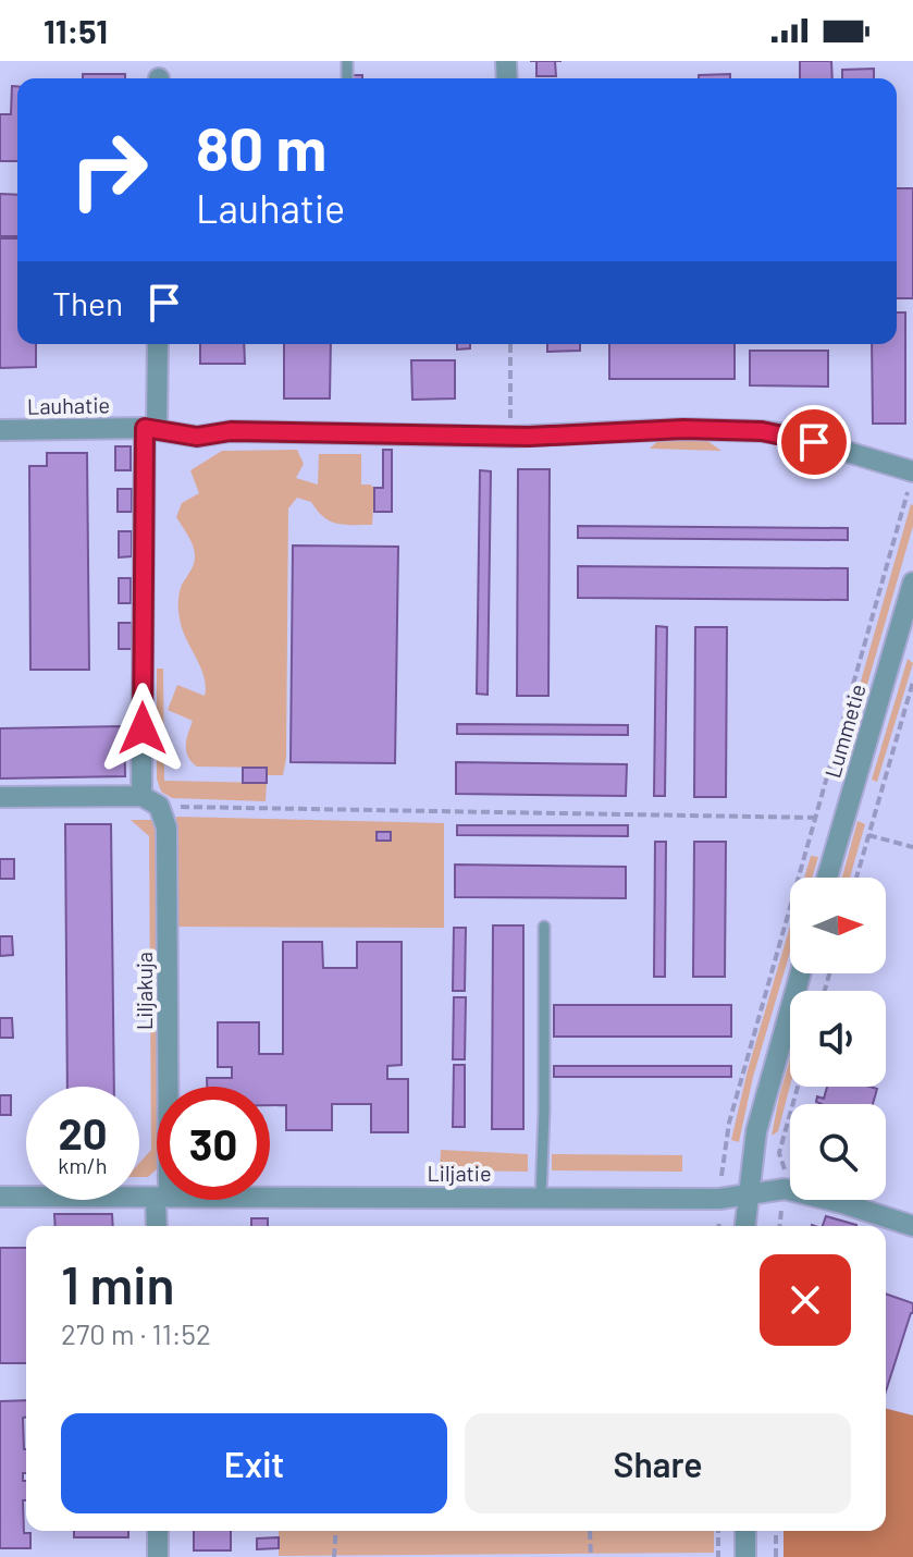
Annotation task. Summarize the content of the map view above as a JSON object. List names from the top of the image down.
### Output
{
  "streets": {
    "street": [
      "Lauhatie",
      "Lummetie",
      "Liljakuja",
      "Liljatie"
    ]
  },
  "crossings": [
    ["Lauhatie", "Liljakuja"]
  ],
  "north": "right",
  "page": {
    "status": "11:51",
    "turn": ["80 m", "Lauhatie"],
    "then": "Then",
    "speed": "20 km/h",
    "limit": "30",
    "heading": ["1 min", "270 m · 11:52"],
    "buttons": ["Exit", "Share"]
  }
}
